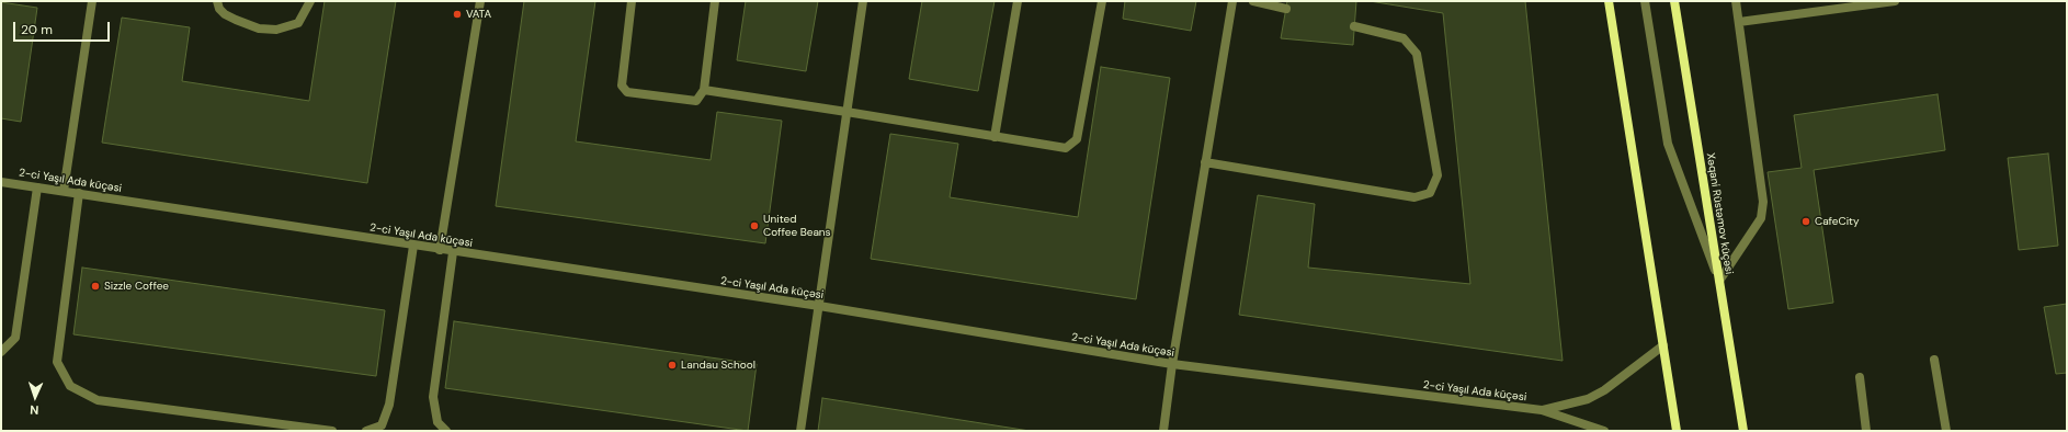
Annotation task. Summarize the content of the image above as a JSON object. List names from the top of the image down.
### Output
{
  "streets": {
    "main road": ["Xəqani Rüstəmov küçəsi"],
    "street": ["2-ci Yaşıl Ada küçəsi"]
  },
  "places": [
    "VATA",
    "CafeCity",
    "United Coffee Beans",
    "Sizzle Coffee",
    "Landau School"
  ],
  "scale_bar": "20 m",
  "north": "bottom"
}
